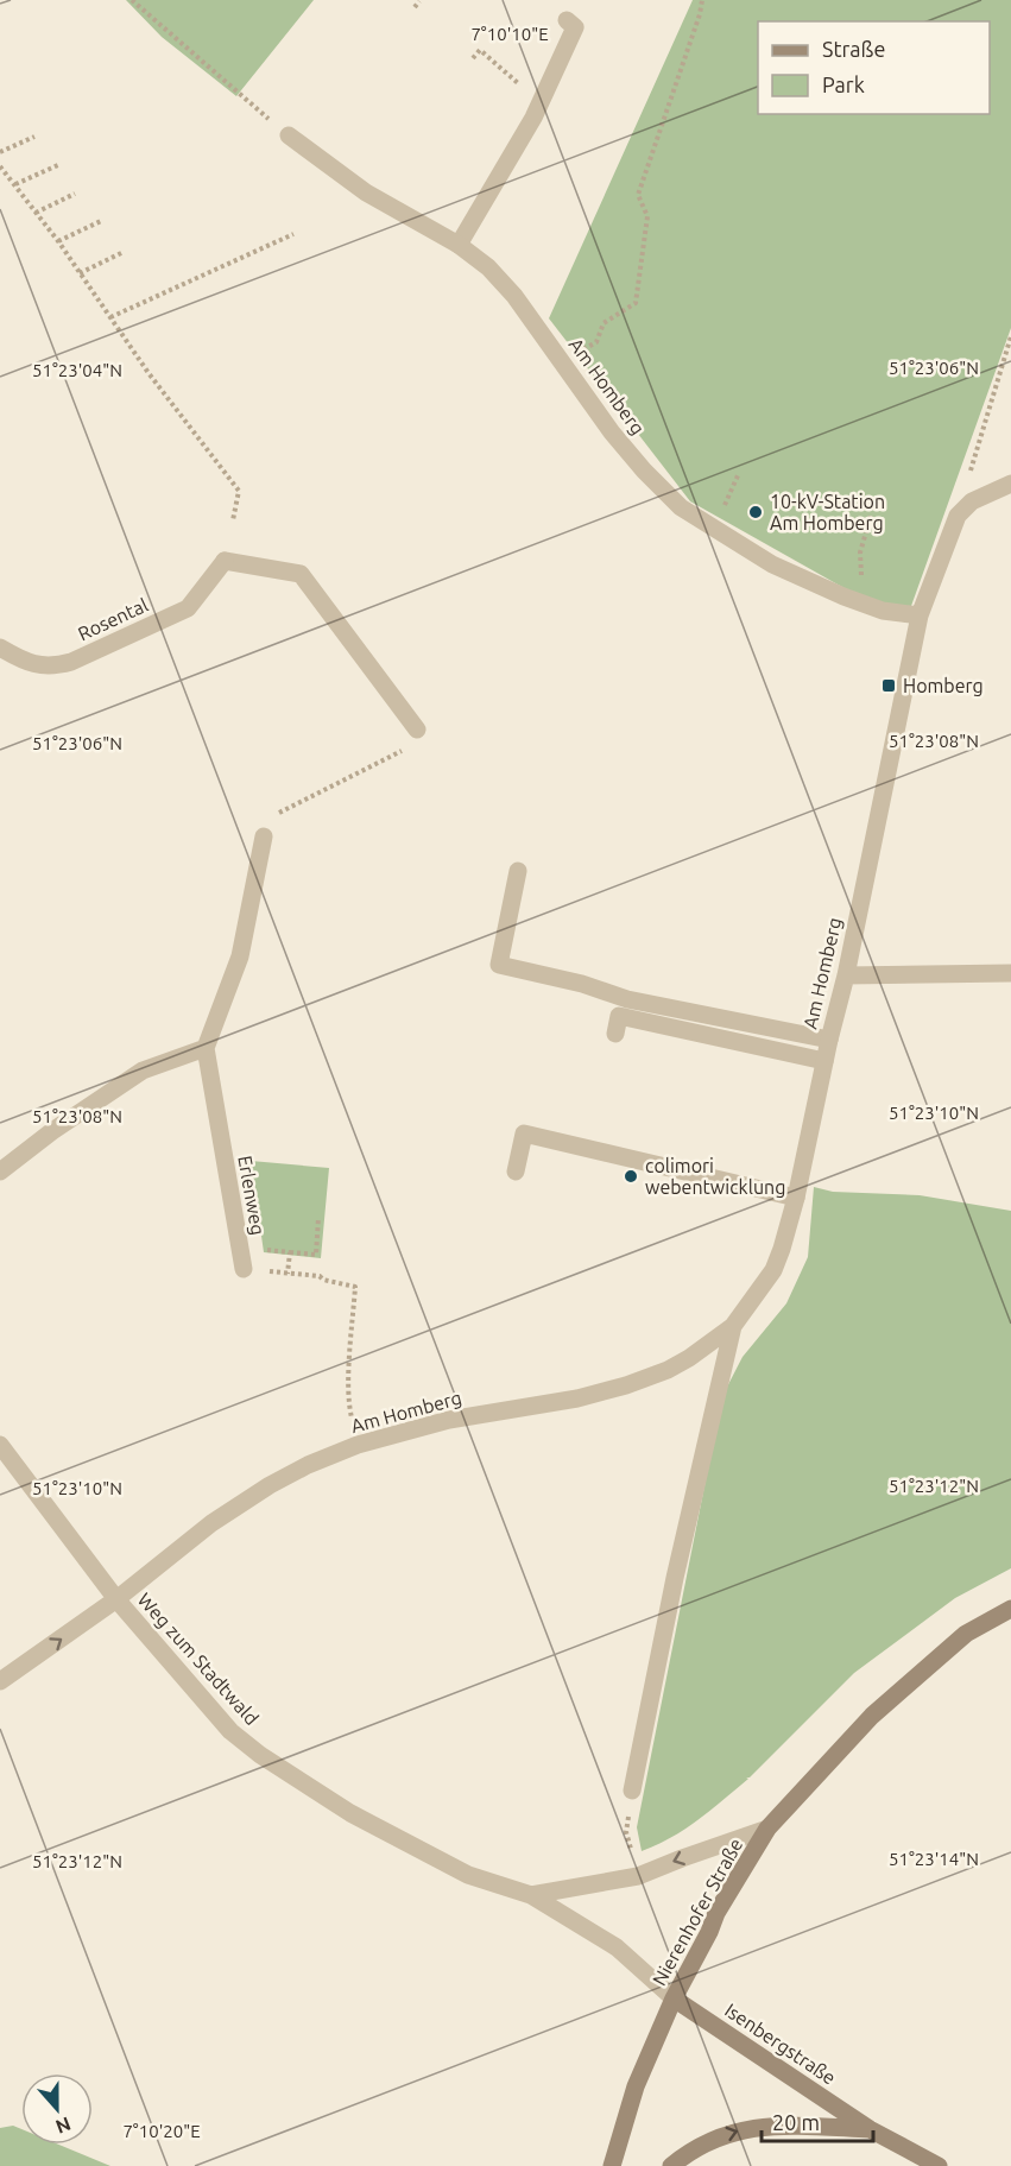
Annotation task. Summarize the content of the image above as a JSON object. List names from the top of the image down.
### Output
{
  "streets": {
    "main road": ["Nierenhofer Straße", "Isenbergstraße"],
    "street": [
      "Am Homberg",
      "Rosental",
      "Erlenweg",
      "Weg zum Stadtwald"
    ]
  },
  "crossings": [
    ["Am Homberg", "Weg zum Stadtwald"],
    ["Weg zum Stadtwald", "Nierenhofer Straße"],
    ["Weg zum Stadtwald", "Isenbergstraße"],
    ["Nierenhofer Straße", "Isenbergstraße"]
  ],
  "places": {
    "other": ["10-kV-Station Am Homberg", "colimori webentwicklung"],
    "transit": ["Homberg"]
  },
  "legend": ["Straße", "Park"],
  "scale_bar": "20 m",
  "north": "bottom",
  "coordinates": [
    "7°10'10\"E",
    "51°23'06\"N",
    "51°23'04\"N",
    "51°23'08\"N",
    "51°23'10\"N",
    "51°23'12\"N",
    "51°23'14\"N",
    "7°10'20\"E"
  ]
}
